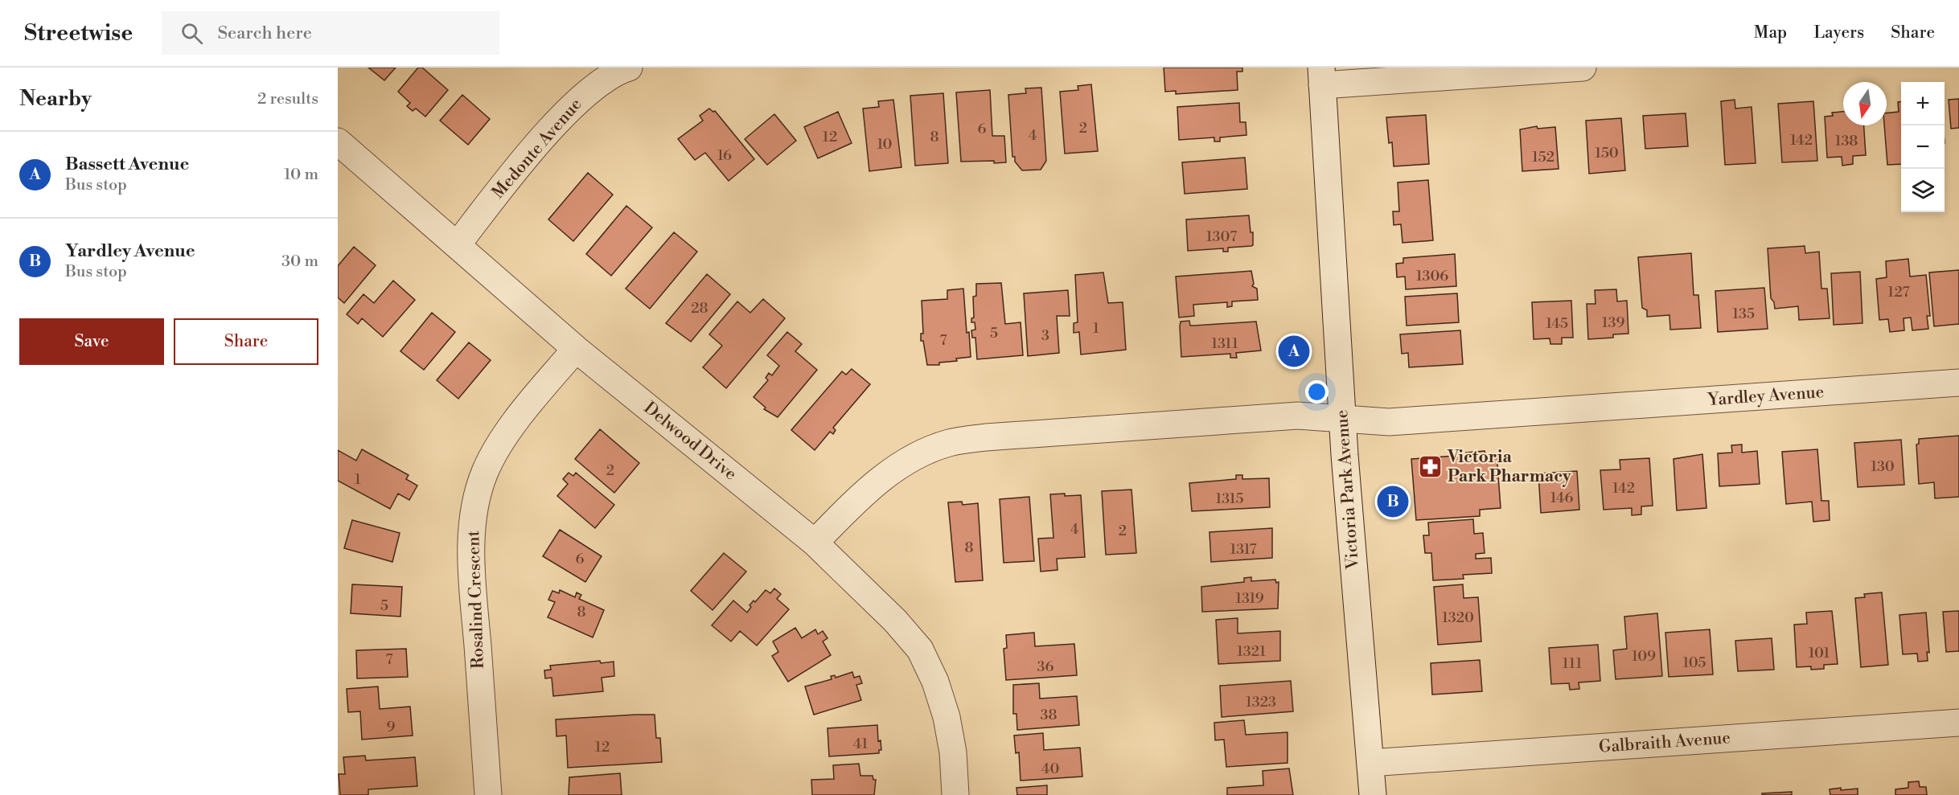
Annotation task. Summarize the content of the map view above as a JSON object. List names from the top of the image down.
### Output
{
  "streets": {
    "street": [
      "Medonte Avenue",
      "Yardley Avenue",
      "Delwood Drive",
      "Victoria Park Avenue",
      "Rosalind Crescent",
      "Galbraith Avenue"
    ]
  },
  "crossings": [
    ["Medonte Avenue", "Delwood Drive"],
    ["Yardley Avenue", "Delwood Drive"],
    ["Yardley Avenue", "Victoria Park Avenue"],
    ["Delwood Drive", "Rosalind Crescent"],
    ["Victoria Park Avenue", "Galbraith Avenue"]
  ],
  "places": {
    "pharmacy": ["Victoria Park Pharmacy"]
  },
  "house_numbers": [
    "2",
    "6",
    "4",
    "12",
    "8",
    "142",
    "138",
    "10",
    "150",
    "16",
    "152",
    "1307",
    "1306",
    "127",
    "28",
    "135",
    "139",
    "145",
    "1",
    "5",
    "3",
    "7",
    "1311",
    "130",
    "2",
    "1",
    "142",
    "146",
    "1315",
    "4",
    "2",
    "8",
    "1317",
    "6",
    "1319",
    "5",
    "8",
    "1320",
    "1321",
    "101",
    "109",
    "7",
    "105",
    "111",
    "36",
    "1323",
    "38",
    "9",
    "41",
    "12",
    "40"
  ],
  "north": "bottom",
  "page": {
    "header": "Streetwise",
    "search": "Search here",
    "nav": ["Map", "Layers", "Share"],
    "heading": ["Nearby", "2 results"],
    "map_buttons": ["+", "−"],
    "list": [
      {
        "mark": "A",
        "name": "Bassett Avenue",
        "note": "Bus stop",
        "value": "10 m"
      },
      {
        "mark": "B",
        "name": "Yardley Avenue",
        "note": "Bus stop",
        "value": "30 m"
      }
    ],
    "buttons": ["Save", "Share"],
    "pins": ["A", "B"]
  }
}
